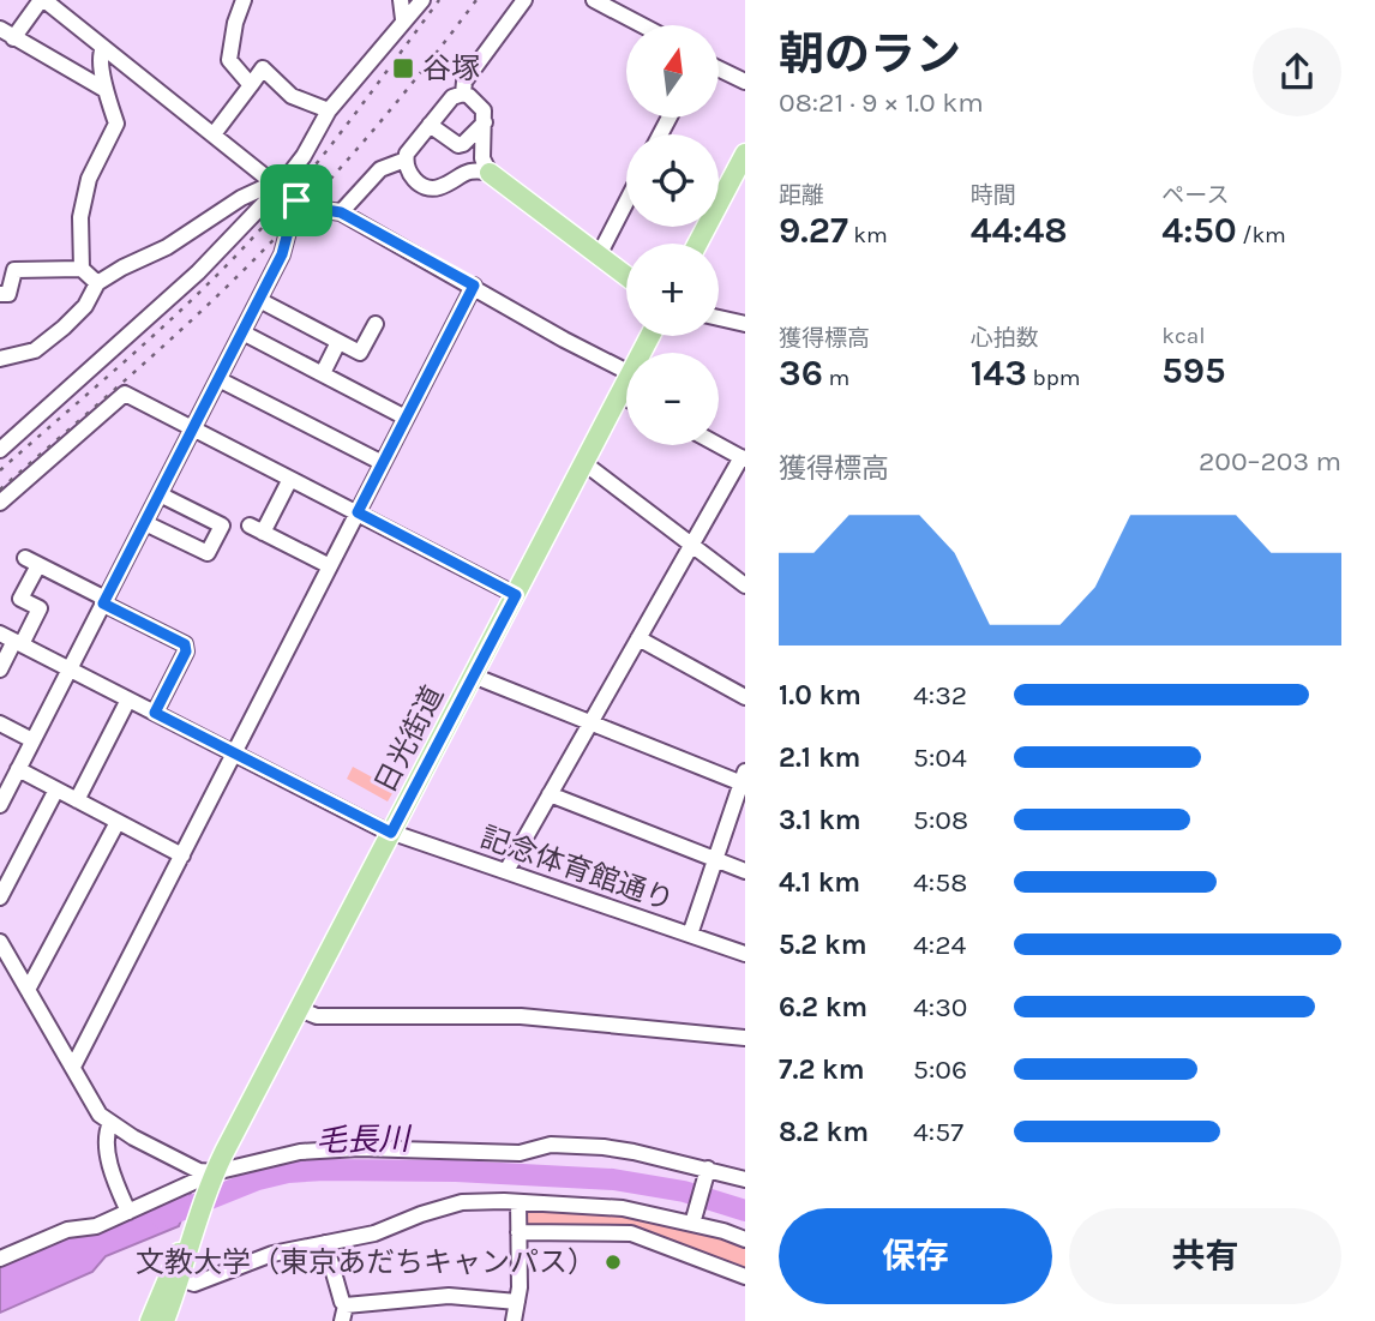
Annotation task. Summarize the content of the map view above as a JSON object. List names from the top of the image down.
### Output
{
  "streets": {
    "main road": ["日光街道"],
    "street": ["記念体育館通り"]
  },
  "crossings": [
    ["日光街道", "記念体育館通り"]
  ],
  "water": ["毛長川"],
  "places": {
    "transit": ["谷塚"],
    "other": ["文教大学（東京あだちキャンパス）"]
  },
  "north": "top",
  "page": {
    "heading": ["朝のラン", "08:21 · 9 × 1.0 km"],
    "map_buttons": ["+", "−"],
    "stats": [
      ["距離", "9.27 km"],
      ["時間", "44:48"],
      ["ペース", "4:50 /km"],
      ["獲得標高", "36 m"],
      ["心拍数", "143 bpm"],
      ["kcal", "595"]
    ],
    "chart": ["獲得標高", "200–203 m"],
    "list": [
      {
        "name": "1.0 km",
        "note": "4:32"
      },
      {
        "name": "2.1 km",
        "note": "5:04"
      },
      {
        "name": "3.1 km",
        "note": "5:08"
      },
      {
        "name": "4.1 km",
        "note": "4:58"
      },
      {
        "name": "5.2 km",
        "note": "4:24"
      },
      {
        "name": "6.2 km",
        "note": "4:30"
      },
      {
        "name": "7.2 km",
        "note": "5:06"
      },
      {
        "name": "8.2 km",
        "note": "4:57"
      }
    ],
    "buttons": ["保存", "共有"]
  }
}
